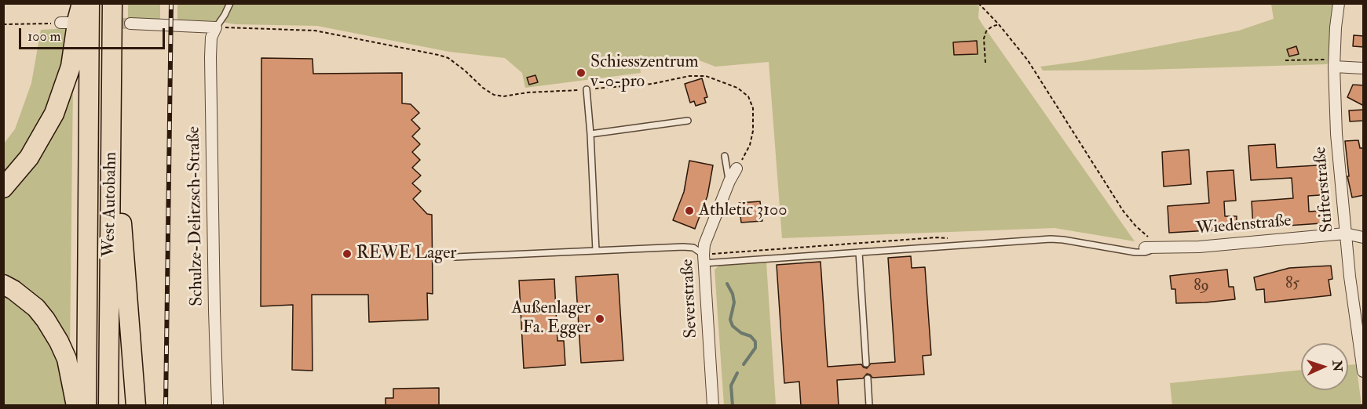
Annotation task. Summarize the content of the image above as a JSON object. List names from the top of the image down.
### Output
{
  "streets": {
    "highway": ["West Autobahn"],
    "street": [
      "Stifterstraße",
      "Schulze-Delitzsch-Straße",
      "Wiedenstraße",
      "Severstraße"
    ]
  },
  "crossings": [
    ["Stifterstraße", "Wiedenstraße"]
  ],
  "places": [
    "Schiesszentrum v-0-pro",
    "Athletic 3100",
    "REWE Lager",
    "Außenlager Fa. Egger"
  ],
  "house_numbers": ["85", "89"],
  "scale_bar": "100 m",
  "north": "right"
}
